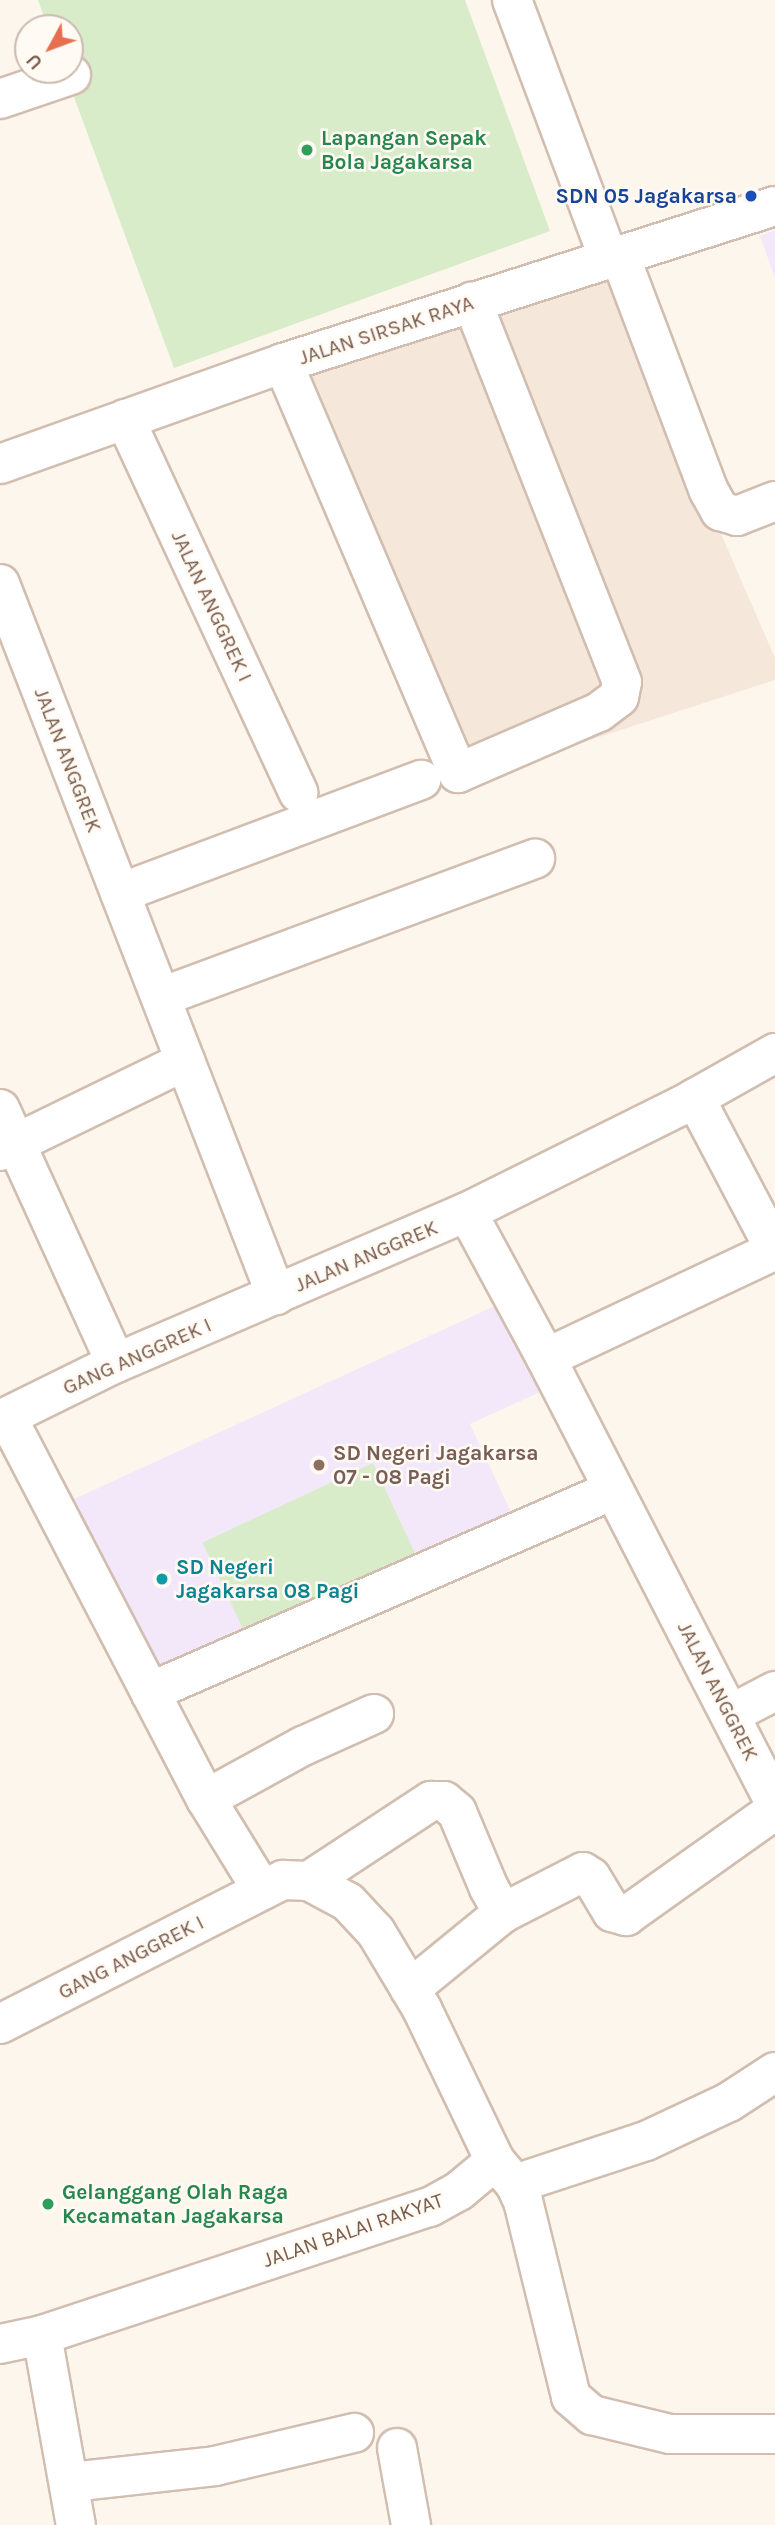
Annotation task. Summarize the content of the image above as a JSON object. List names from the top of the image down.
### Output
{
  "streets": {
    "street": [
      "JALAN SIRSAK RAYA",
      "JALAN ANGGREK I",
      "JALAN ANGGREK",
      "GANG ANGGREK I",
      "JALAN BALAI RAKYAT"
    ]
  },
  "crossings": [
    ["JALAN SIRSAK RAYA", "JALAN ANGGREK I"],
    ["JALAN ANGGREK", "GANG ANGGREK I"]
  ],
  "places": [
    "Lapangan Sepak Bola Jagakarsa",
    "SDN 05 Jagakarsa",
    "SD Negeri Jagakarsa 07 - 08 Pagi",
    "SD Negeri Jagakarsa 08 Pagi",
    "Gelanggang Olah Raga Kecamatan Jagakarsa"
  ],
  "north": "bottom left"
}
